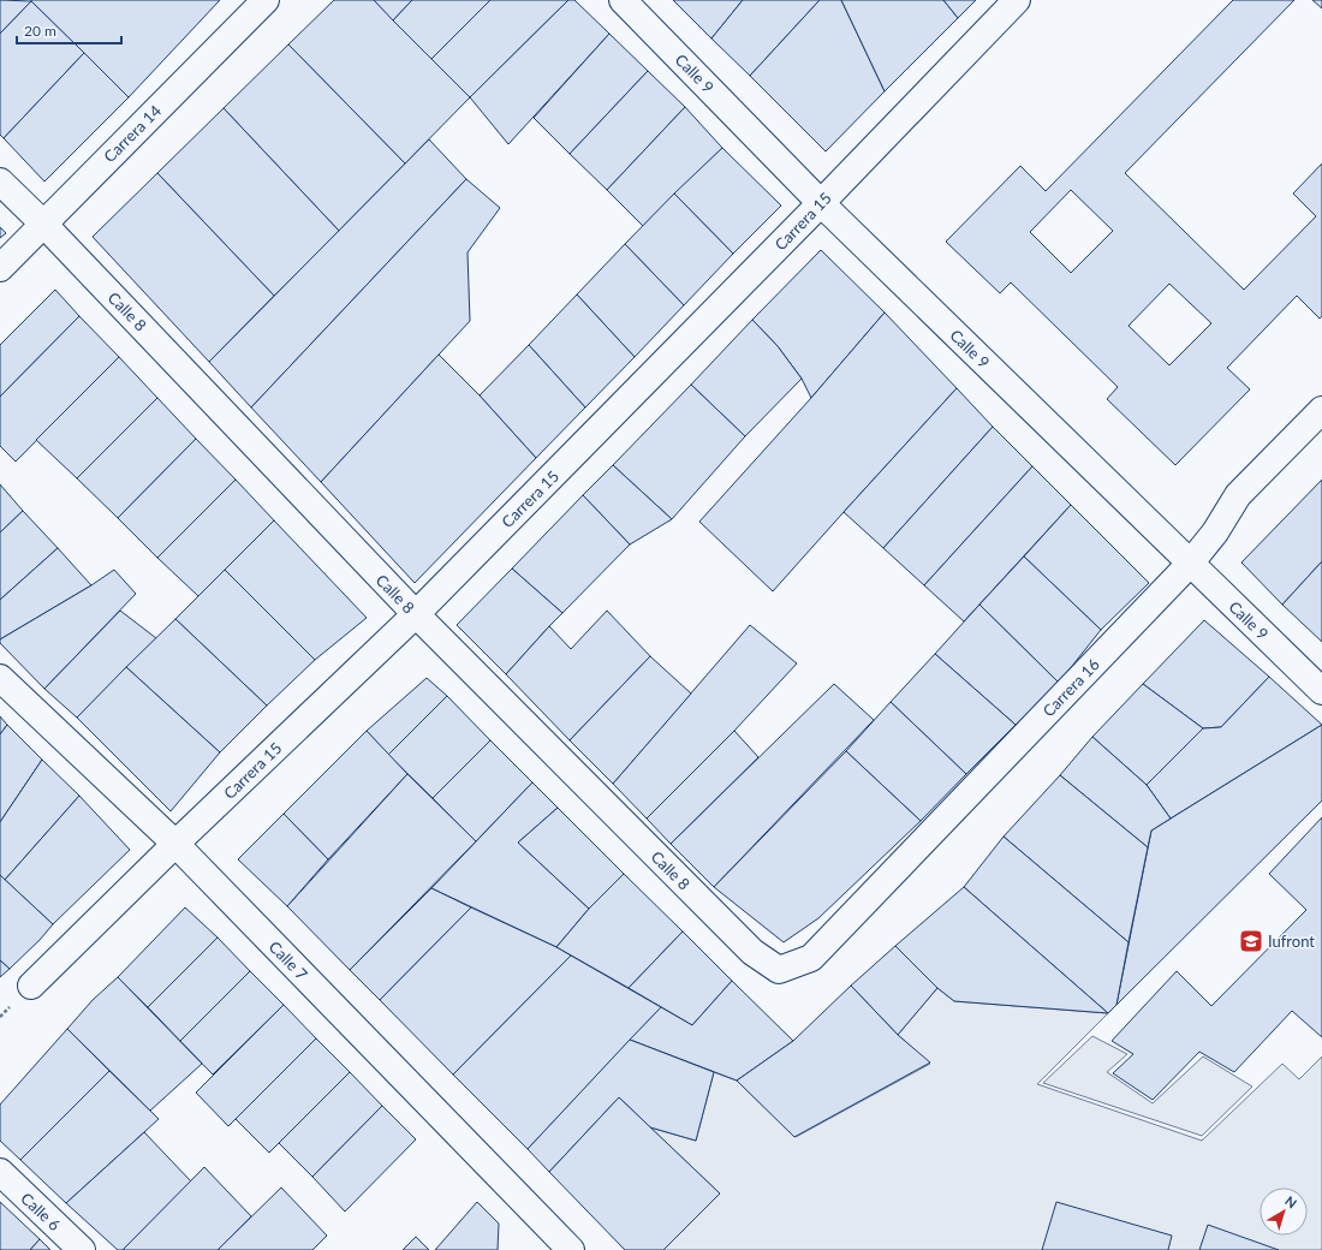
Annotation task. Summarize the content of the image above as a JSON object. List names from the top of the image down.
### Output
{
  "streets": {
    "street": [
      "Calle 9",
      "Carrera 14",
      "Carrera 15",
      "Calle 8",
      "Carrera 16",
      "Calle 7",
      "Calle 6"
    ]
  },
  "crossings": [
    ["Calle 9", "Carrera 15"],
    ["Calle 9", "Carrera 16"],
    ["Carrera 14", "Calle 8"],
    ["Carrera 15", "Calle 8"],
    ["Carrera 15", "Calle 7"],
    ["Calle 8", "Carrera 16"]
  ],
  "places": {
    "school or university": ["Iufront"]
  },
  "scale_bar": "20 m",
  "north": "top right"
}
